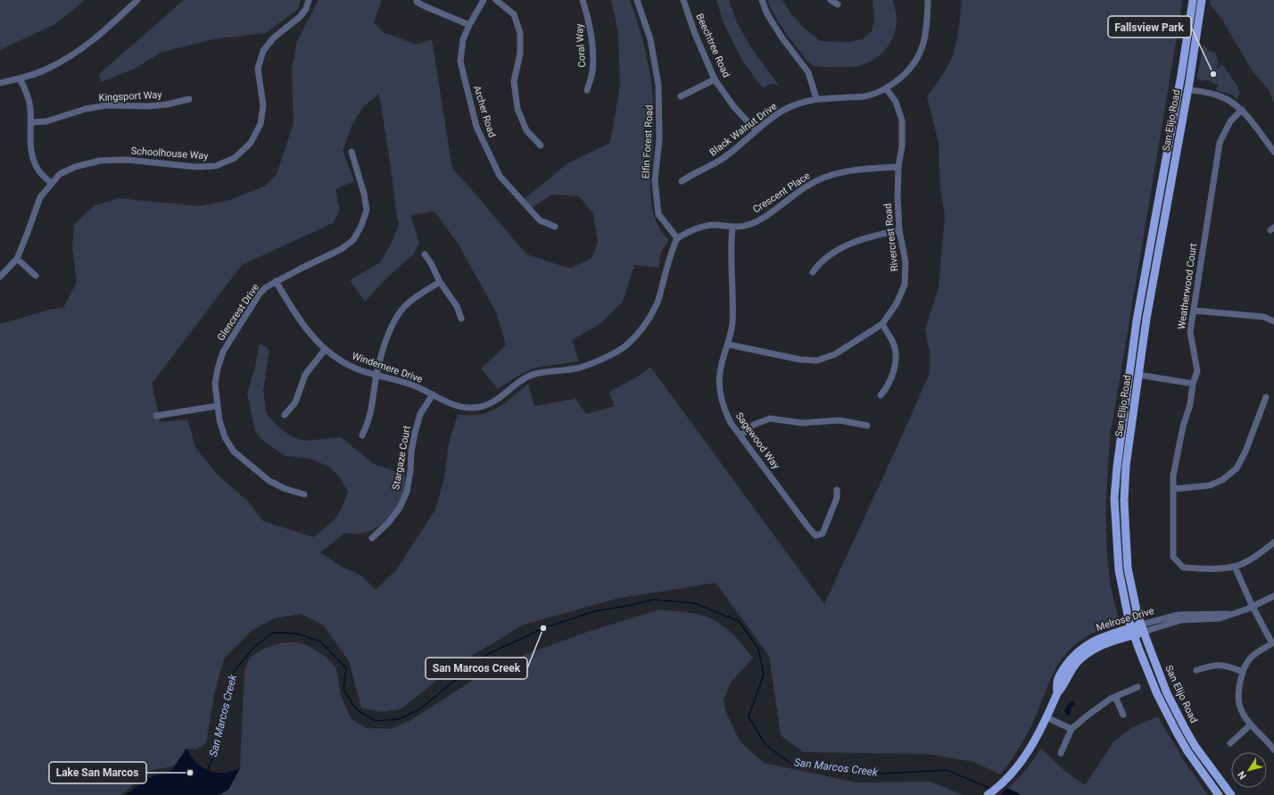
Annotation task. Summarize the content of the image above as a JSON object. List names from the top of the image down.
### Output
{
  "streets": {
    "main road": ["San Elijo Road", "Melrose Drive"],
    "street": [
      "Coral Way",
      "Beechtree Road",
      "Kingsport Way",
      "Archer Road",
      "Black Walnut Drive",
      "Elfin Forest Road",
      "Schoolhouse Way",
      "Crescent Place",
      "Rivercrest Road",
      "Weatherwood Court",
      "Glencrest Drive",
      "Windemere Drive",
      "Sagewood Way",
      "Stargaze Court"
    ]
  },
  "crossings": [
    ["Beechtree Road", "Black Walnut Drive"],
    ["San Elijo Road", "Melrose Drive"],
    ["Black Walnut Drive", "Rivercrest Road"],
    ["Elfin Forest Road", "Crescent Place"],
    ["Elfin Forest Road", "Windemere Drive"],
    ["Crescent Place", "Rivercrest Road"],
    ["Crescent Place", "Windemere Drive"],
    ["Crescent Place", "Sagewood Way"],
    ["Rivercrest Road", "Sagewood Way"],
    ["Glencrest Drive", "Windemere Drive"],
    ["Windemere Drive", "Stargaze Court"]
  ],
  "water": ["San Marcos Creek"],
  "places": ["Fallsview Park", "San Marcos Creek", "Lake San Marcos"],
  "north": "bottom left"
}
